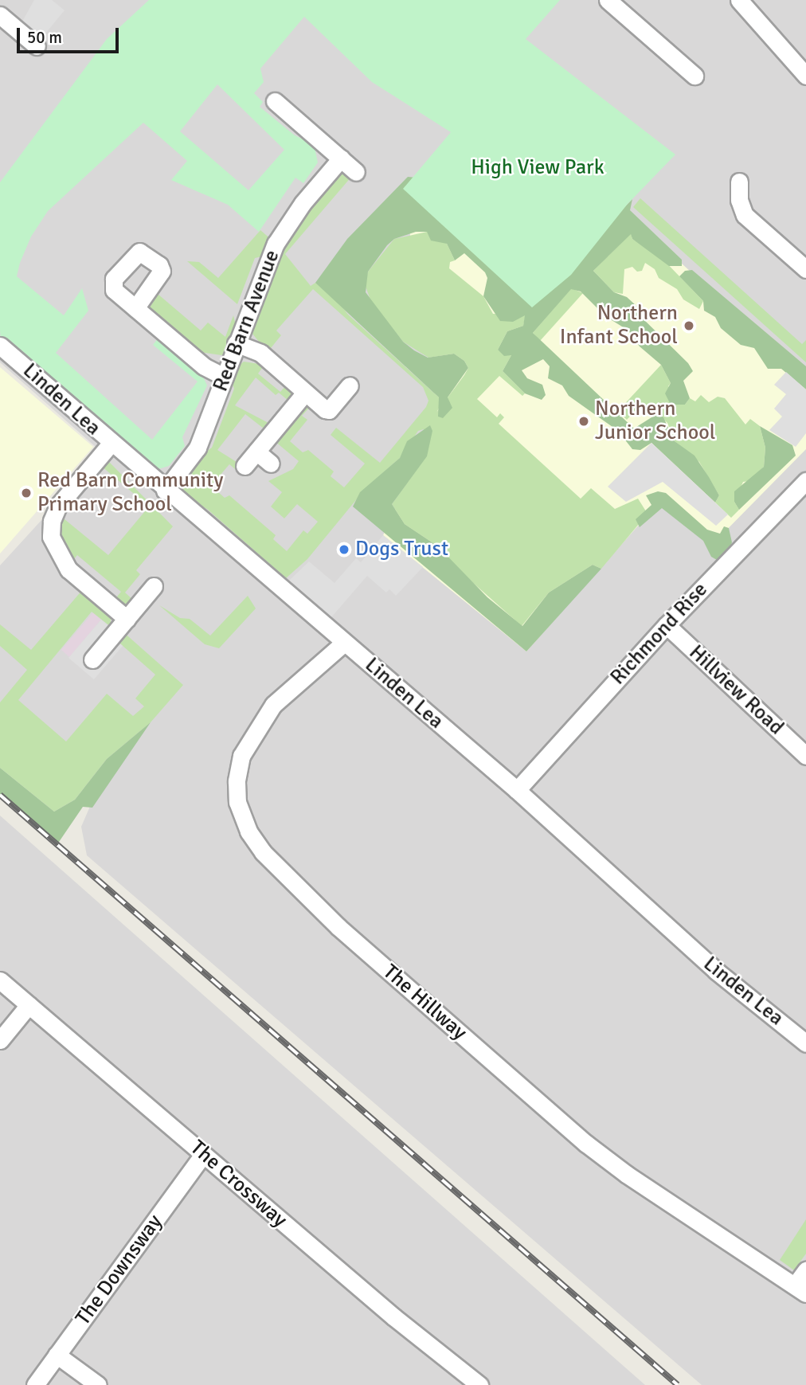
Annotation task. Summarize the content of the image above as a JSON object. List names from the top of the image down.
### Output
{
  "streets": {
    "street": [
      "Red Barn Avenue",
      "Linden Lea",
      "Richmond Rise",
      "Hillview Road",
      "The Hillway",
      "The Crossway",
      "The Downsway"
    ]
  },
  "crossings": [
    ["Red Barn Avenue", "Linden Lea"],
    ["Linden Lea", "Richmond Rise"],
    ["Linden Lea", "The Hillway"],
    ["Richmond Rise", "Hillview Road"],
    ["The Crossway", "The Downsway"]
  ],
  "parks": ["High View Park"],
  "places": [
    "Northern Infant School",
    "Northern Junior School",
    "Red Barn Community Primary School",
    "Dogs Trust"
  ],
  "scale_bar": "50 m"
}
